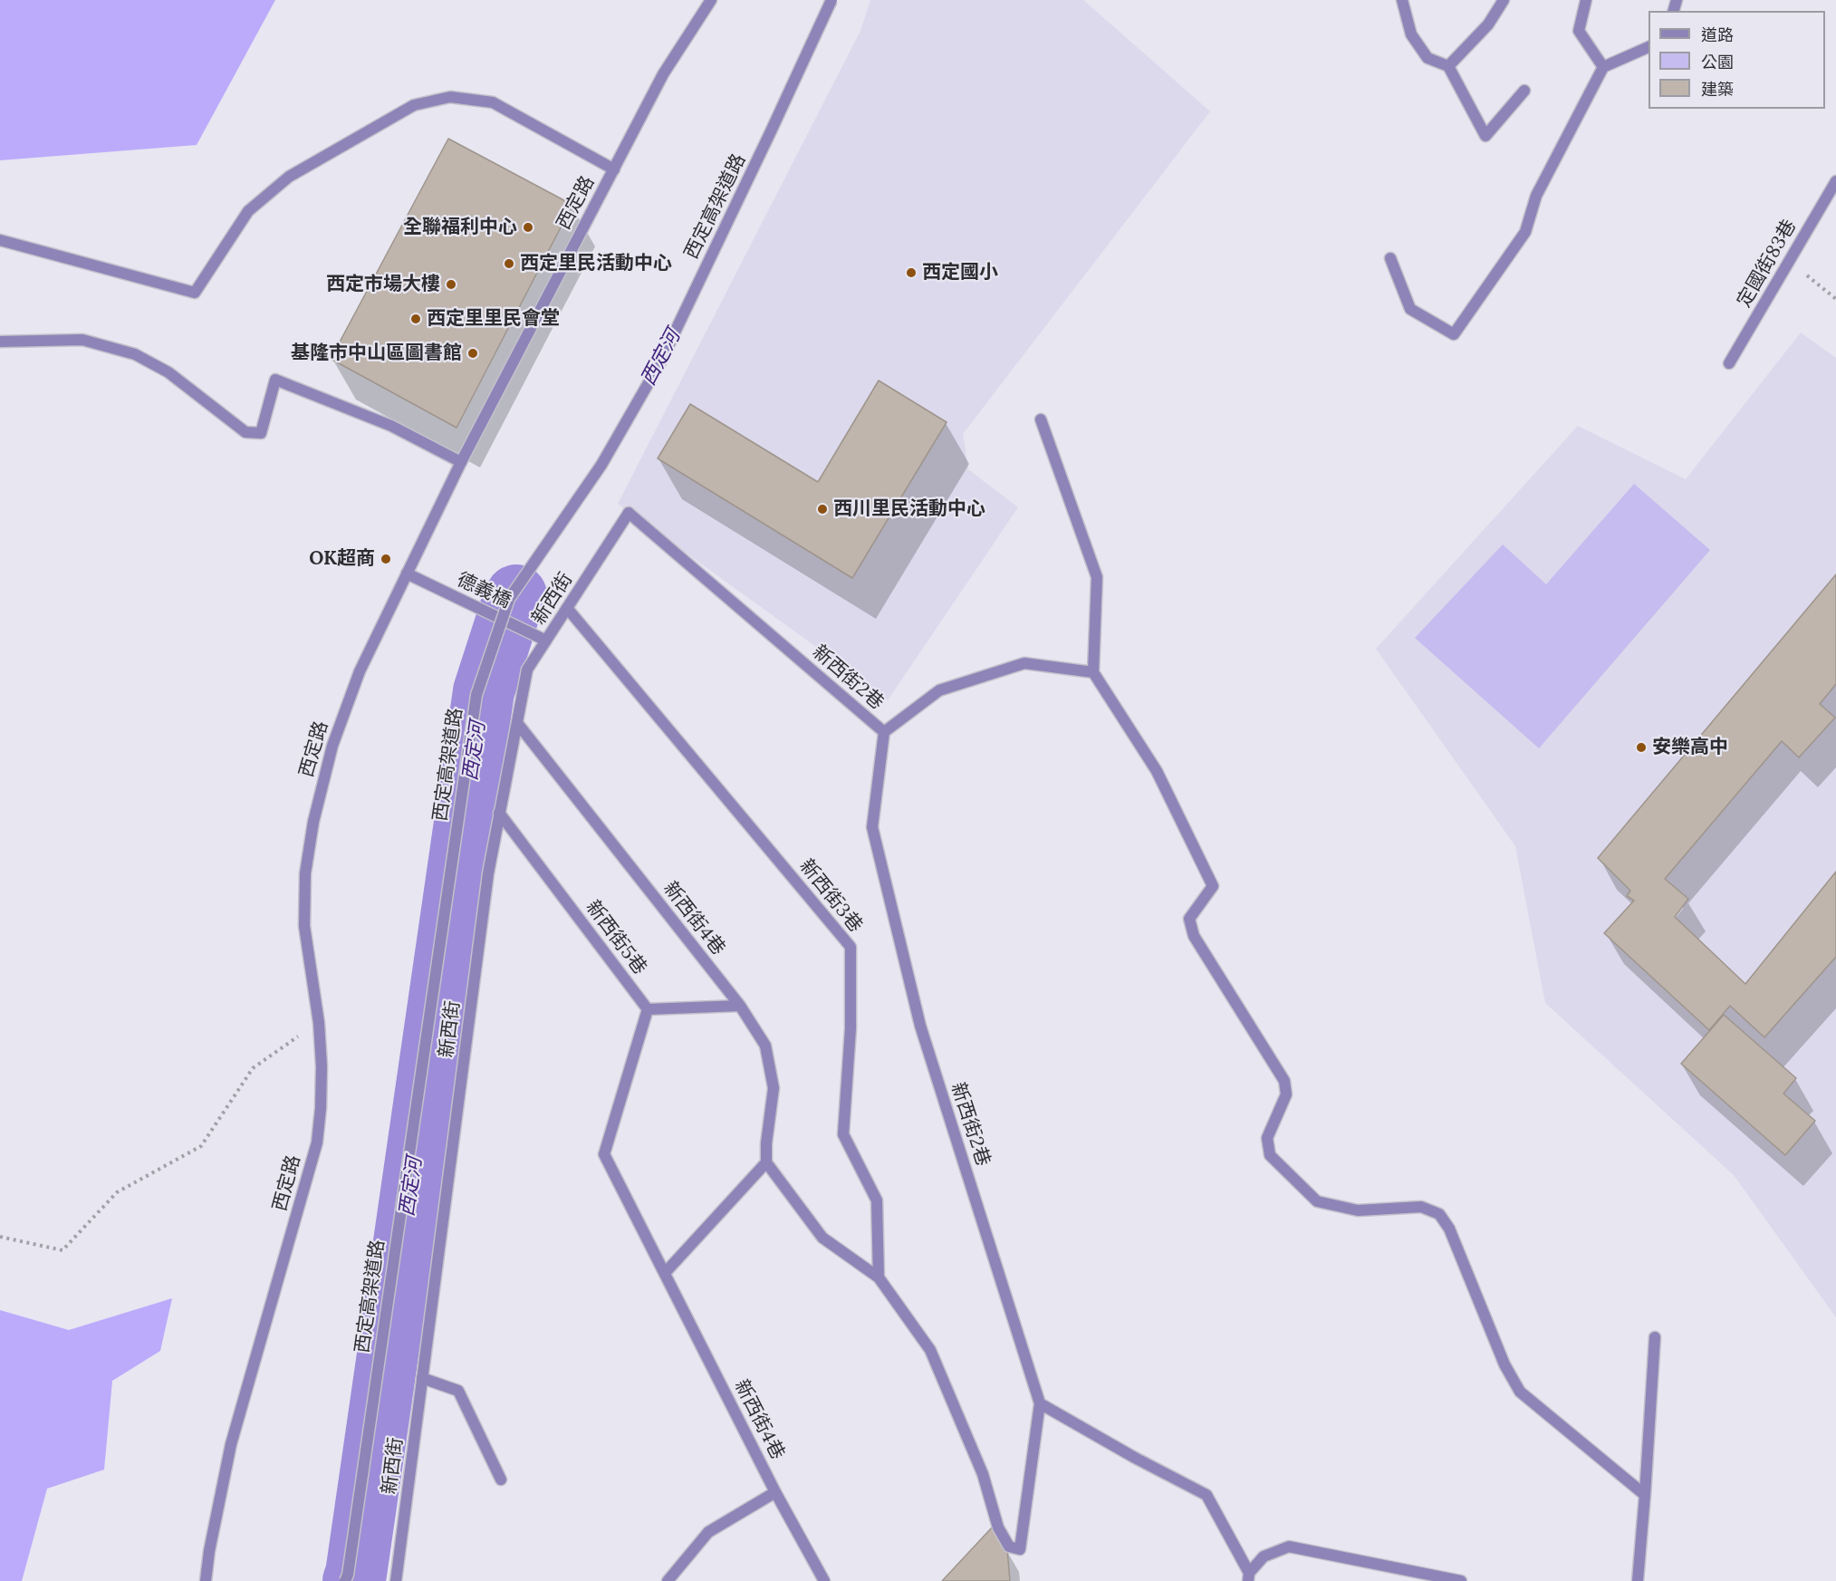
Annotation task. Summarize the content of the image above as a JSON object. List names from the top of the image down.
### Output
{
  "streets": {
    "street": [
      "西定路",
      "西定高架道路",
      "定國街83巷",
      "德義橋",
      "新西街",
      "新西街2巷",
      "新西街3巷",
      "新西街4巷",
      "新西街5巷"
    ]
  },
  "crossings": [
    ["西定路", "德義橋"],
    ["德義橋", "新西街"],
    ["新西街", "新西街2巷"],
    ["新西街", "新西街3巷"],
    ["新西街", "新西街4巷"],
    ["新西街", "新西街5巷"],
    ["新西街2巷", "新西街3巷"],
    ["新西街4巷", "新西街5巷"]
  ],
  "water": ["西定河"],
  "places": [
    "全聯福利中心",
    "西定里民活動中心",
    "西定國小",
    "西定市場大樓",
    "西定里里民會堂",
    "基隆市中山區圖書館",
    "西川里民活動中心",
    "OK超商",
    "安樂高中"
  ],
  "legend": ["道路", "公園", "建築"]
}
